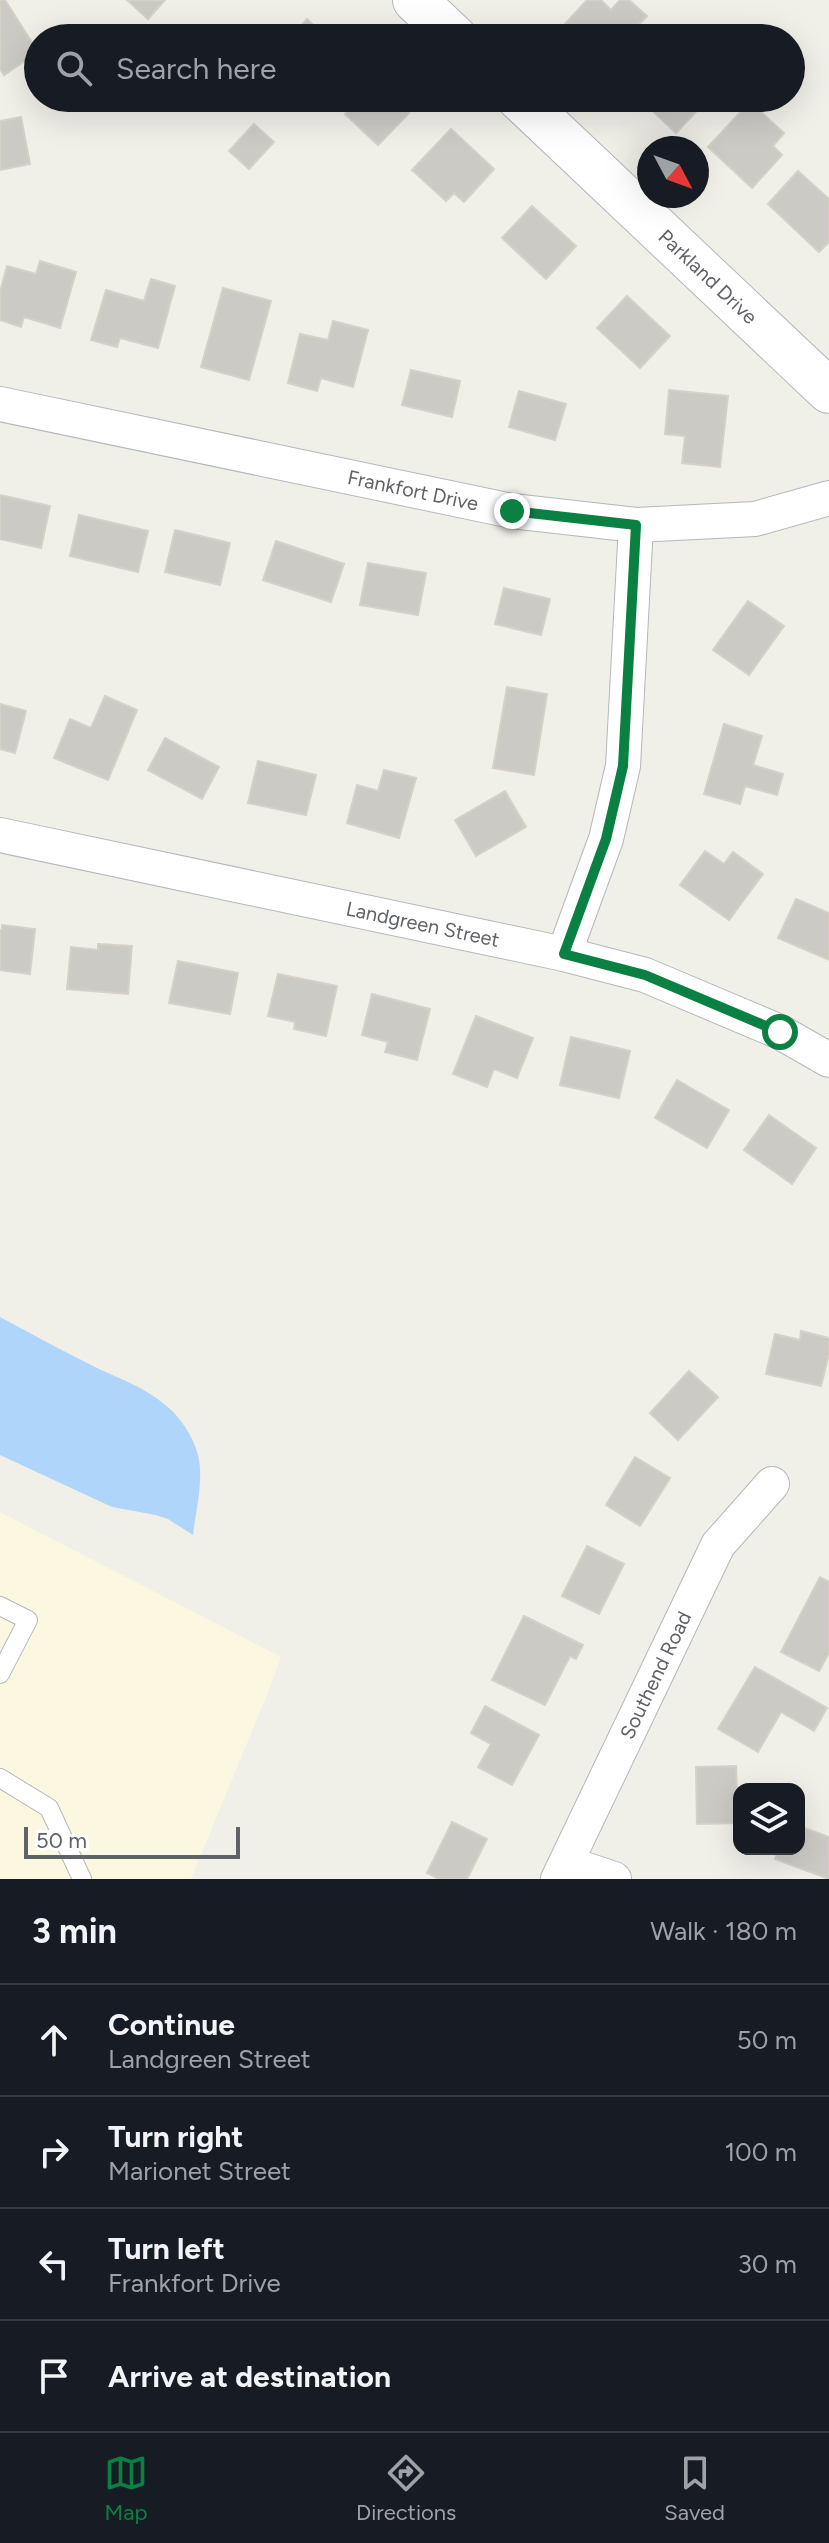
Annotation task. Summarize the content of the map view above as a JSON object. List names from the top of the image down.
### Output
{
  "streets": {
    "street": [
      "Parkland Drive",
      "Frankfort Drive",
      "Landgreen Street",
      "Southend Road"
    ]
  },
  "scale_bar": "50 m",
  "north": "bottom right",
  "page": {
    "search": "Search here",
    "scale": "50 m",
    "heading": ["3 min", "Walk · 180 m"],
    "list": [
      ["Continue", "Landgreen Street", "50 m"],
      ["Turn right", "Marionet Street", "100 m"],
      ["Turn left", "Frankfort Drive", "30 m"],
      "Arrive at destination"
    ],
    "nav": ["Map", "Directions", "Saved"]
  }
}
